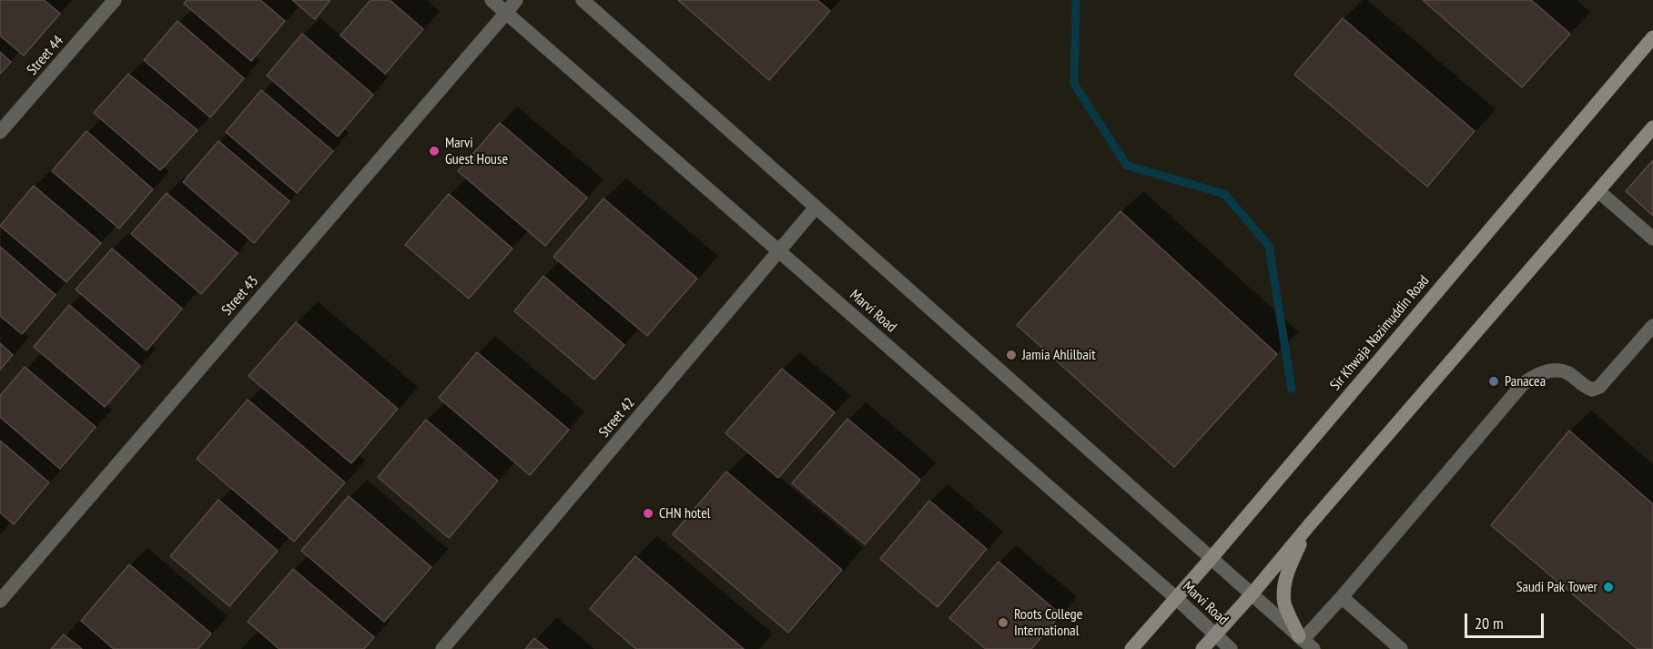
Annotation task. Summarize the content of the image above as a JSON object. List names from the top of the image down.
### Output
{
  "streets": {
    "main road": ["Sir Khwaja Nazimuddin Road"],
    "street": [
      "Street 44",
      "Street 43",
      "Marvi Road",
      "Street 42"
    ]
  },
  "crossings": [
    ["Street 43", "Marvi Road"],
    ["Marvi Road", "Sir Khwaja Nazimuddin Road"],
    ["Marvi Road", "Street 42"]
  ],
  "places": [
    "Marvi Guest House",
    "Jamia Ahlilbait",
    "Panacea",
    "CHN hotel",
    "Saudi Pak Tower",
    "Roots College International"
  ],
  "scale_bar": "20 m"
}
